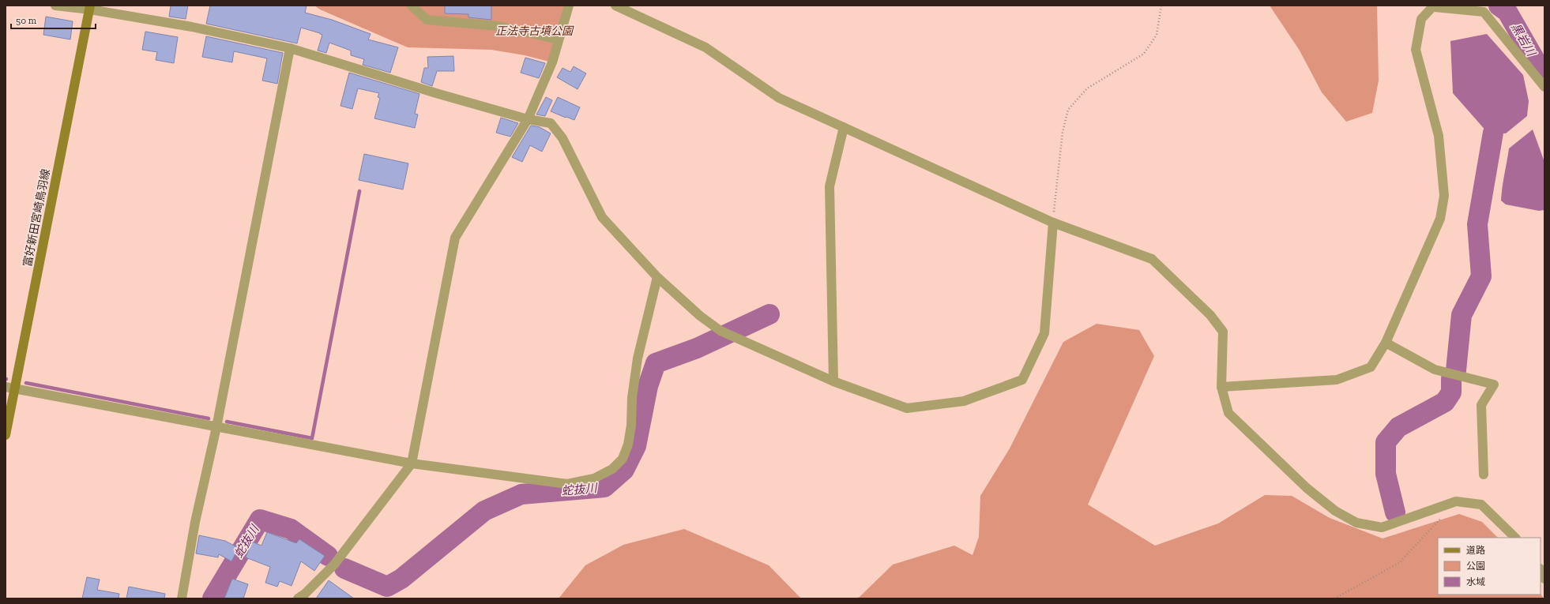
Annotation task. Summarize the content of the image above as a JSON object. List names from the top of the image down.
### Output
{
  "streets": {
    "main road": ["富好新田宮崎鳥羽線"]
  },
  "water": ["黒岩川", "蛇抜川"],
  "parks": ["正法寺古墳公園"],
  "legend": ["道路", "公園", "水域"],
  "scale_bar": "50 m"
}
